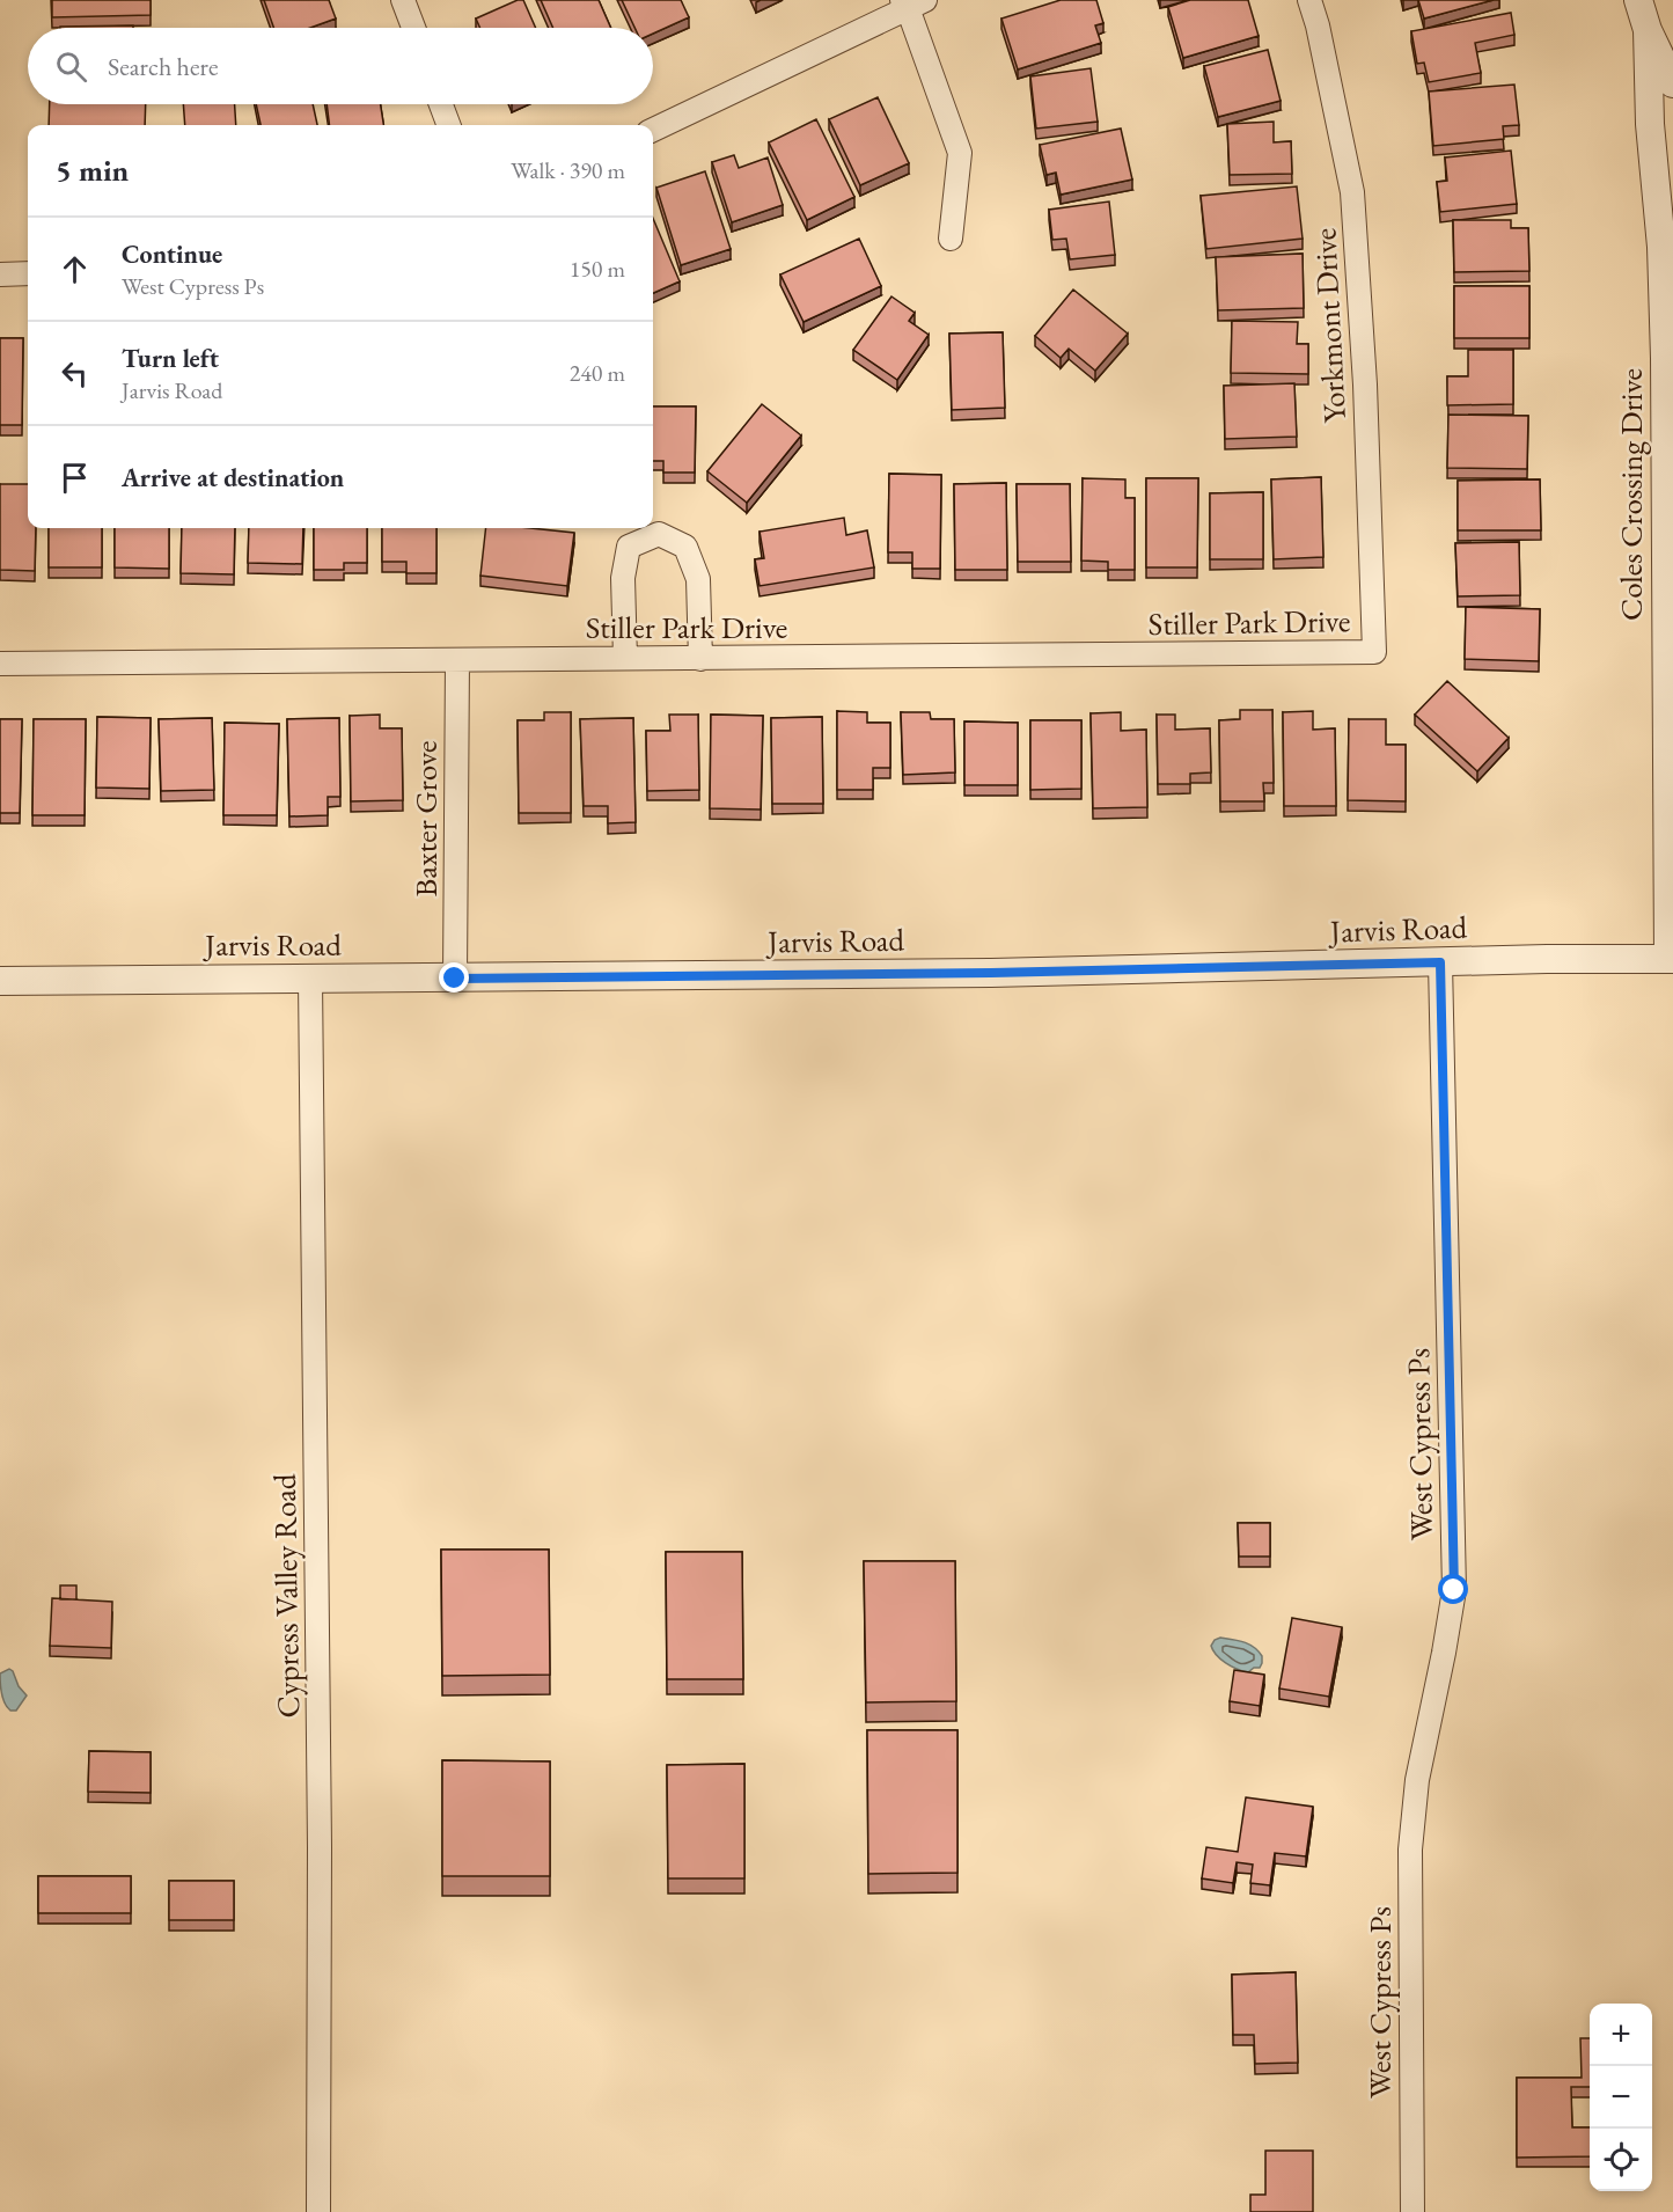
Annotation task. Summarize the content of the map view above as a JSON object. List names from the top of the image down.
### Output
{
  "streets": {
    "street": [
      "Yorkmont Drive",
      "Coles Crossing Drive",
      "Stiller Park Drive",
      "Baxter Grove",
      "Jarvis Road",
      "West Cypress Ps",
      "Cypress Valley Road"
    ]
  },
  "crossings": [
    ["Yorkmont Drive", "Stiller Park Drive"],
    ["Coles Crossing Drive", "Jarvis Road"],
    ["Stiller Park Drive", "Baxter Grove"],
    ["Baxter Grove", "Jarvis Road"],
    ["Jarvis Road", "West Cypress Ps"],
    ["Jarvis Road", "Cypress Valley Road"]
  ],
  "page": {
    "search": "Search here",
    "heading": ["5 min", "Walk · 390 m"],
    "list": [
      ["Continue", "West Cypress Ps", "150 m"],
      ["Turn left", "Jarvis Road", "240 m"],
      "Arrive at destination"
    ],
    "map_buttons": ["+", "−"]
  }
}
